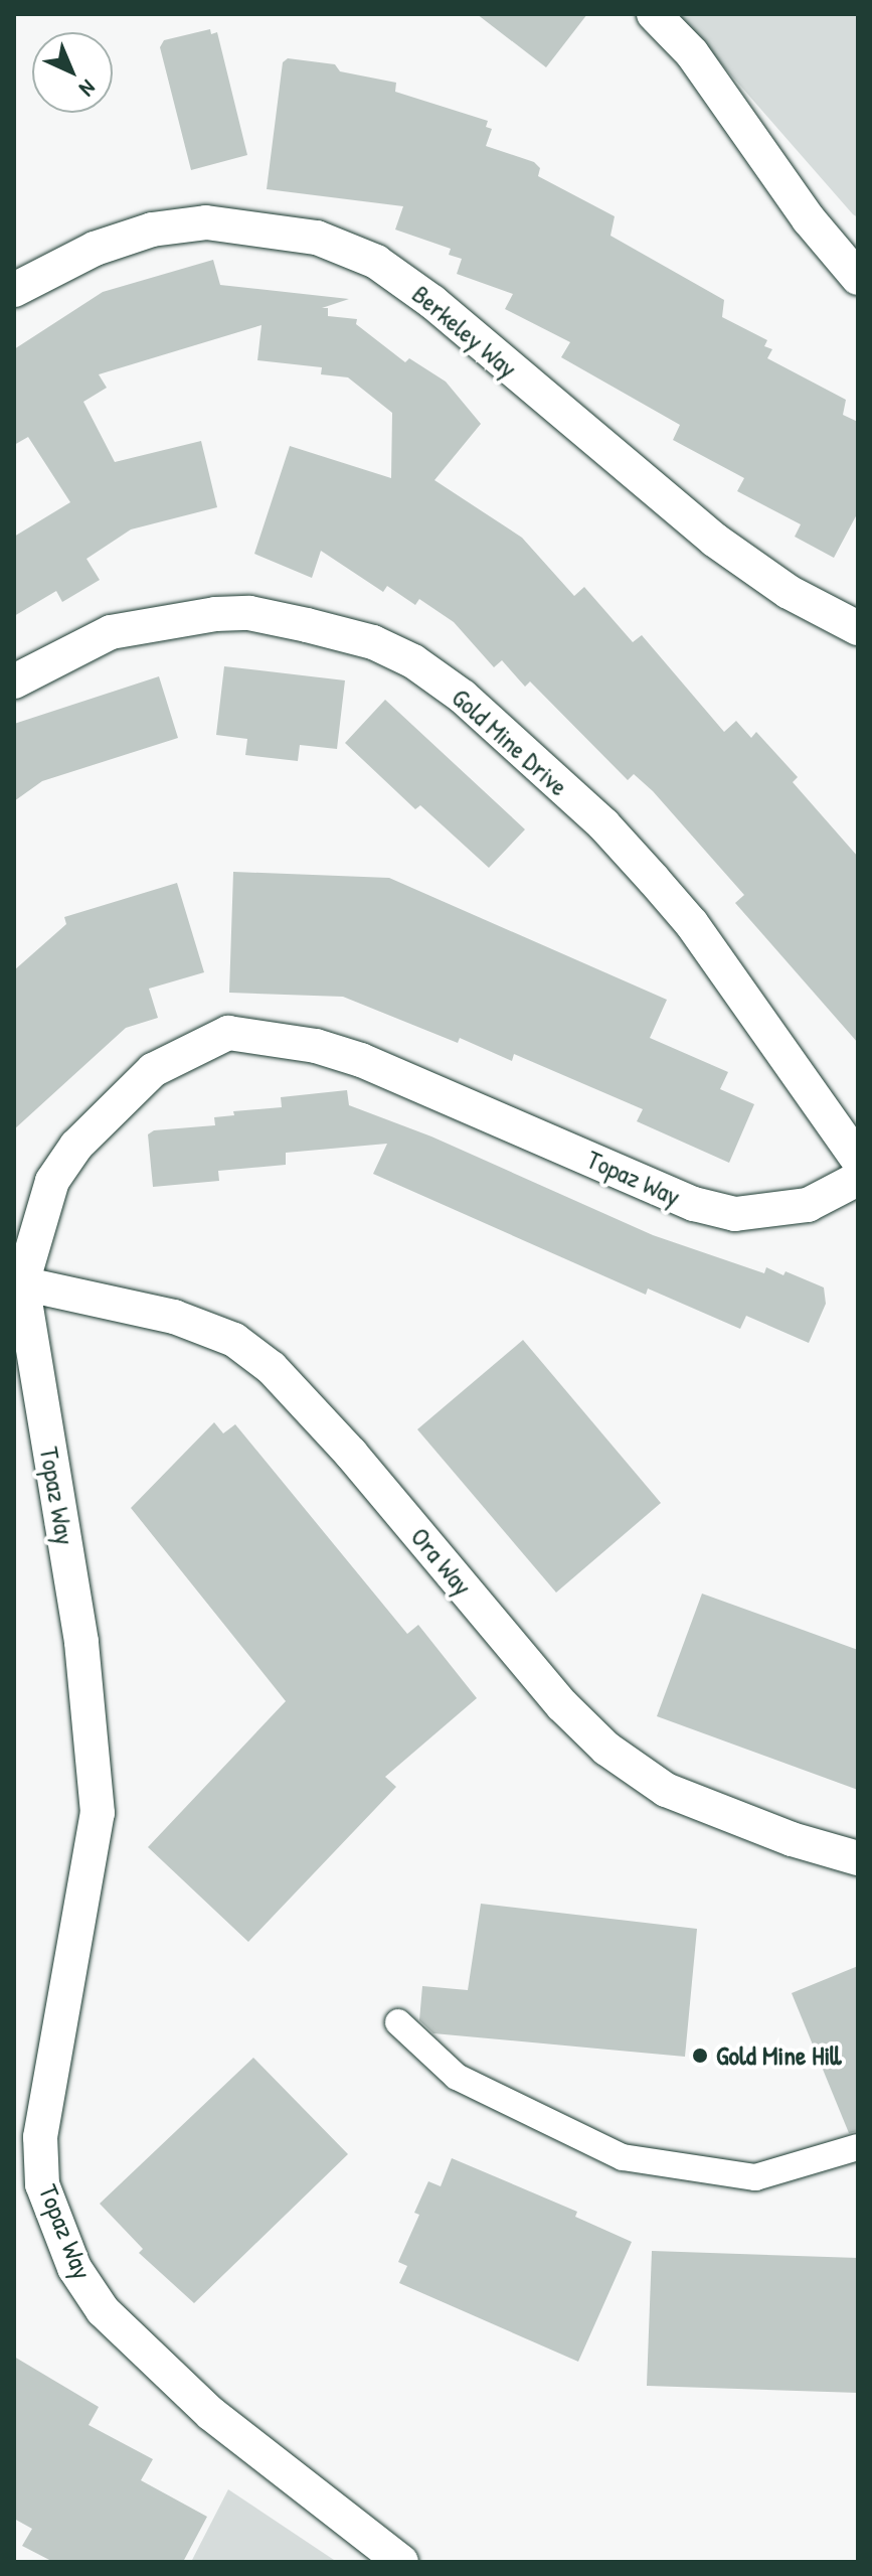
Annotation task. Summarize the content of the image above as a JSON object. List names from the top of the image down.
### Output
{
  "streets": {
    "street": [
      "Berkeley Way",
      "Gold Mine Drive",
      "Topaz Way",
      "Ora Way"
    ]
  },
  "crossings": [
    ["Topaz Way", "Ora Way"]
  ],
  "places": ["Gold Mine Hill"],
  "north": "bottom right"
}
